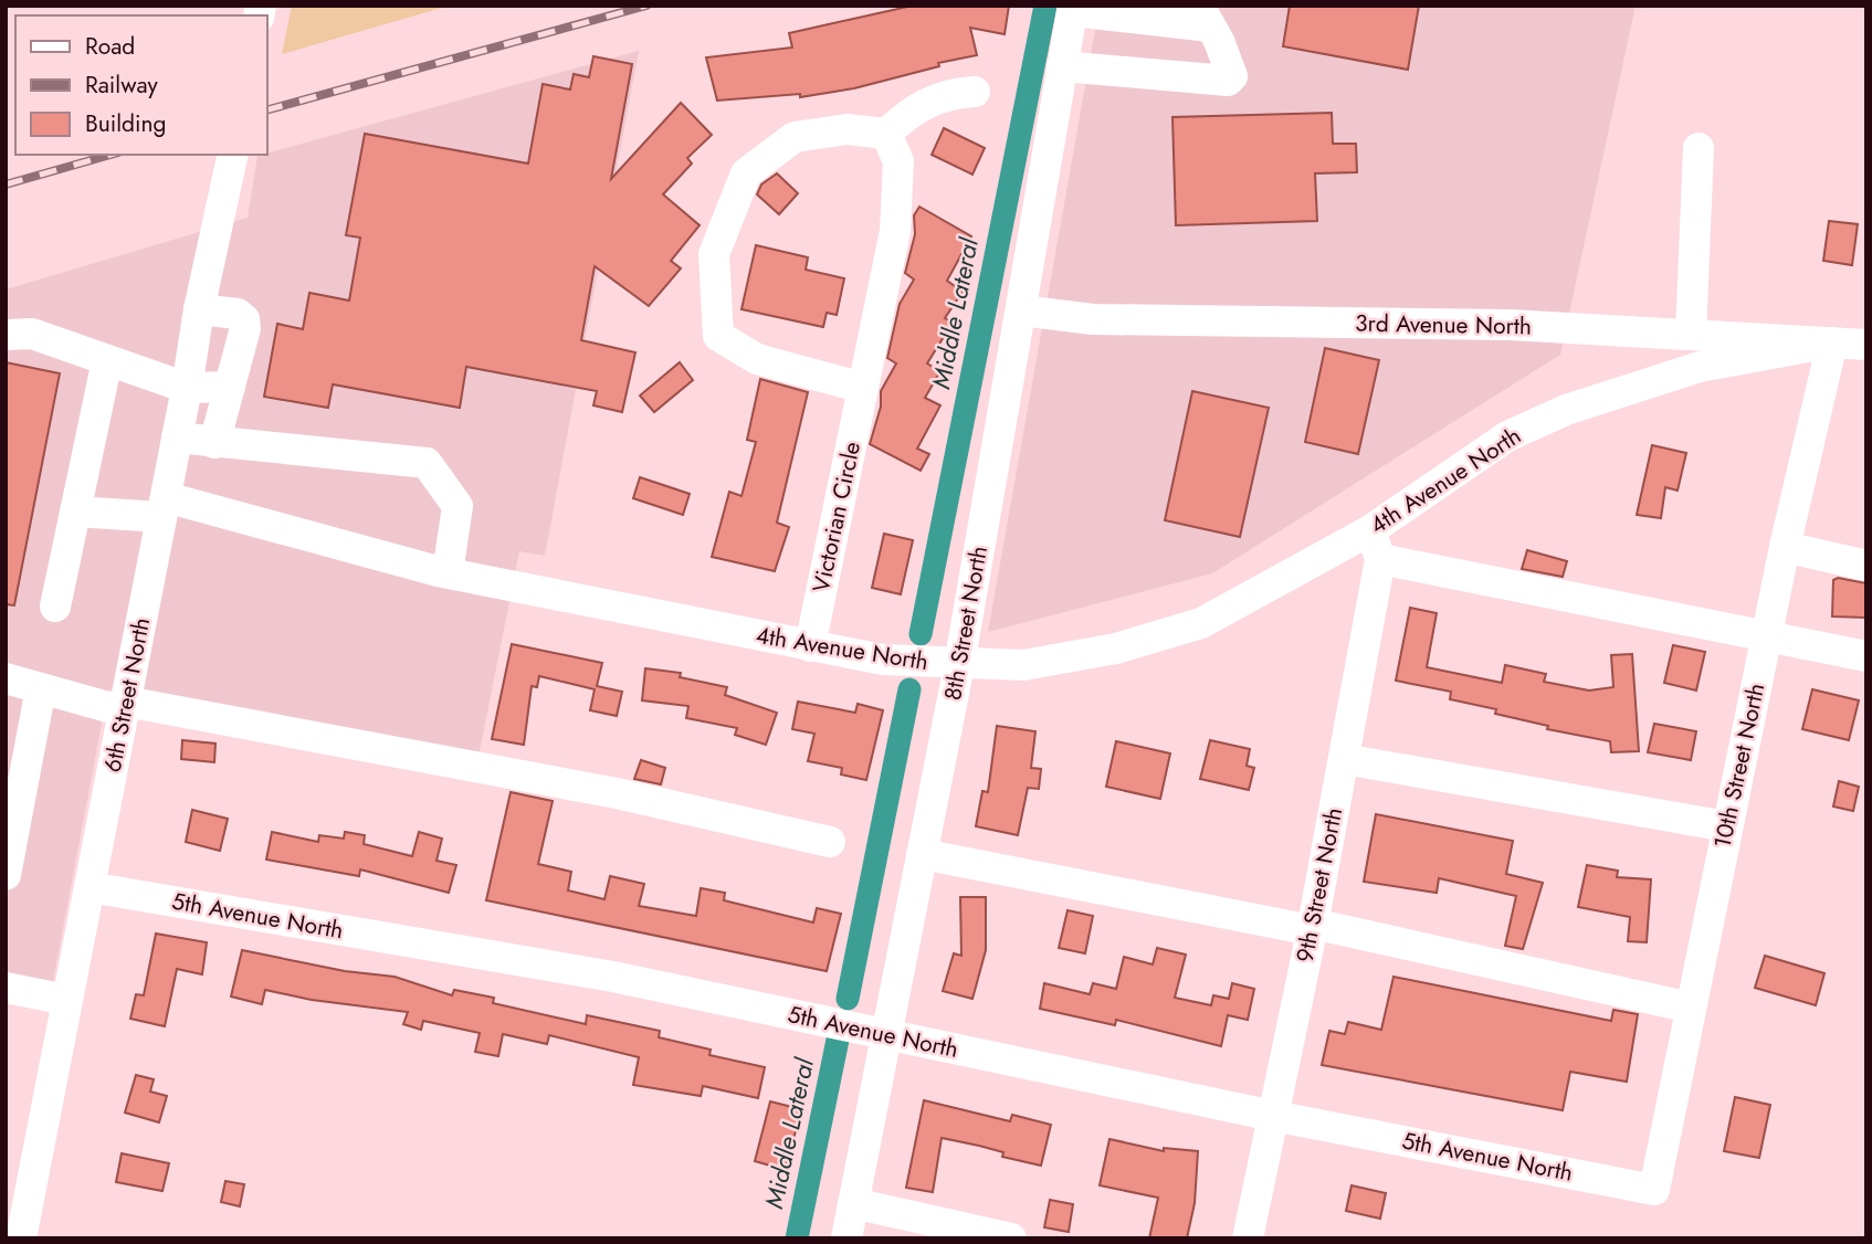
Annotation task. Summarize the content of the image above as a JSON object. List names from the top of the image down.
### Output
{
  "streets": {
    "street": [
      "3rd Avenue North",
      "4th Avenue North",
      "Victorian Circle",
      "8th Street North",
      "6th Street North",
      "10th Street North",
      "9th Street North",
      "5th Avenue North"
    ]
  },
  "crossings": [
    ["3rd Avenue North", "4th Avenue North"],
    ["3rd Avenue North", "8th Street North"],
    ["3rd Avenue North", "10th Street North"],
    ["4th Avenue North", "Victorian Circle"],
    ["4th Avenue North", "8th Street North"],
    ["4th Avenue North", "6th Street North"],
    ["4th Avenue North", "10th Street North"],
    ["4th Avenue North", "9th Street North"],
    ["8th Street North", "5th Avenue North"],
    ["6th Street North", "5th Avenue North"],
    ["10th Street North", "5th Avenue North"],
    ["9th Street North", "5th Avenue North"]
  ],
  "water": ["Middle Lateral"],
  "legend": ["Road", "Railway", "Building"]
}
